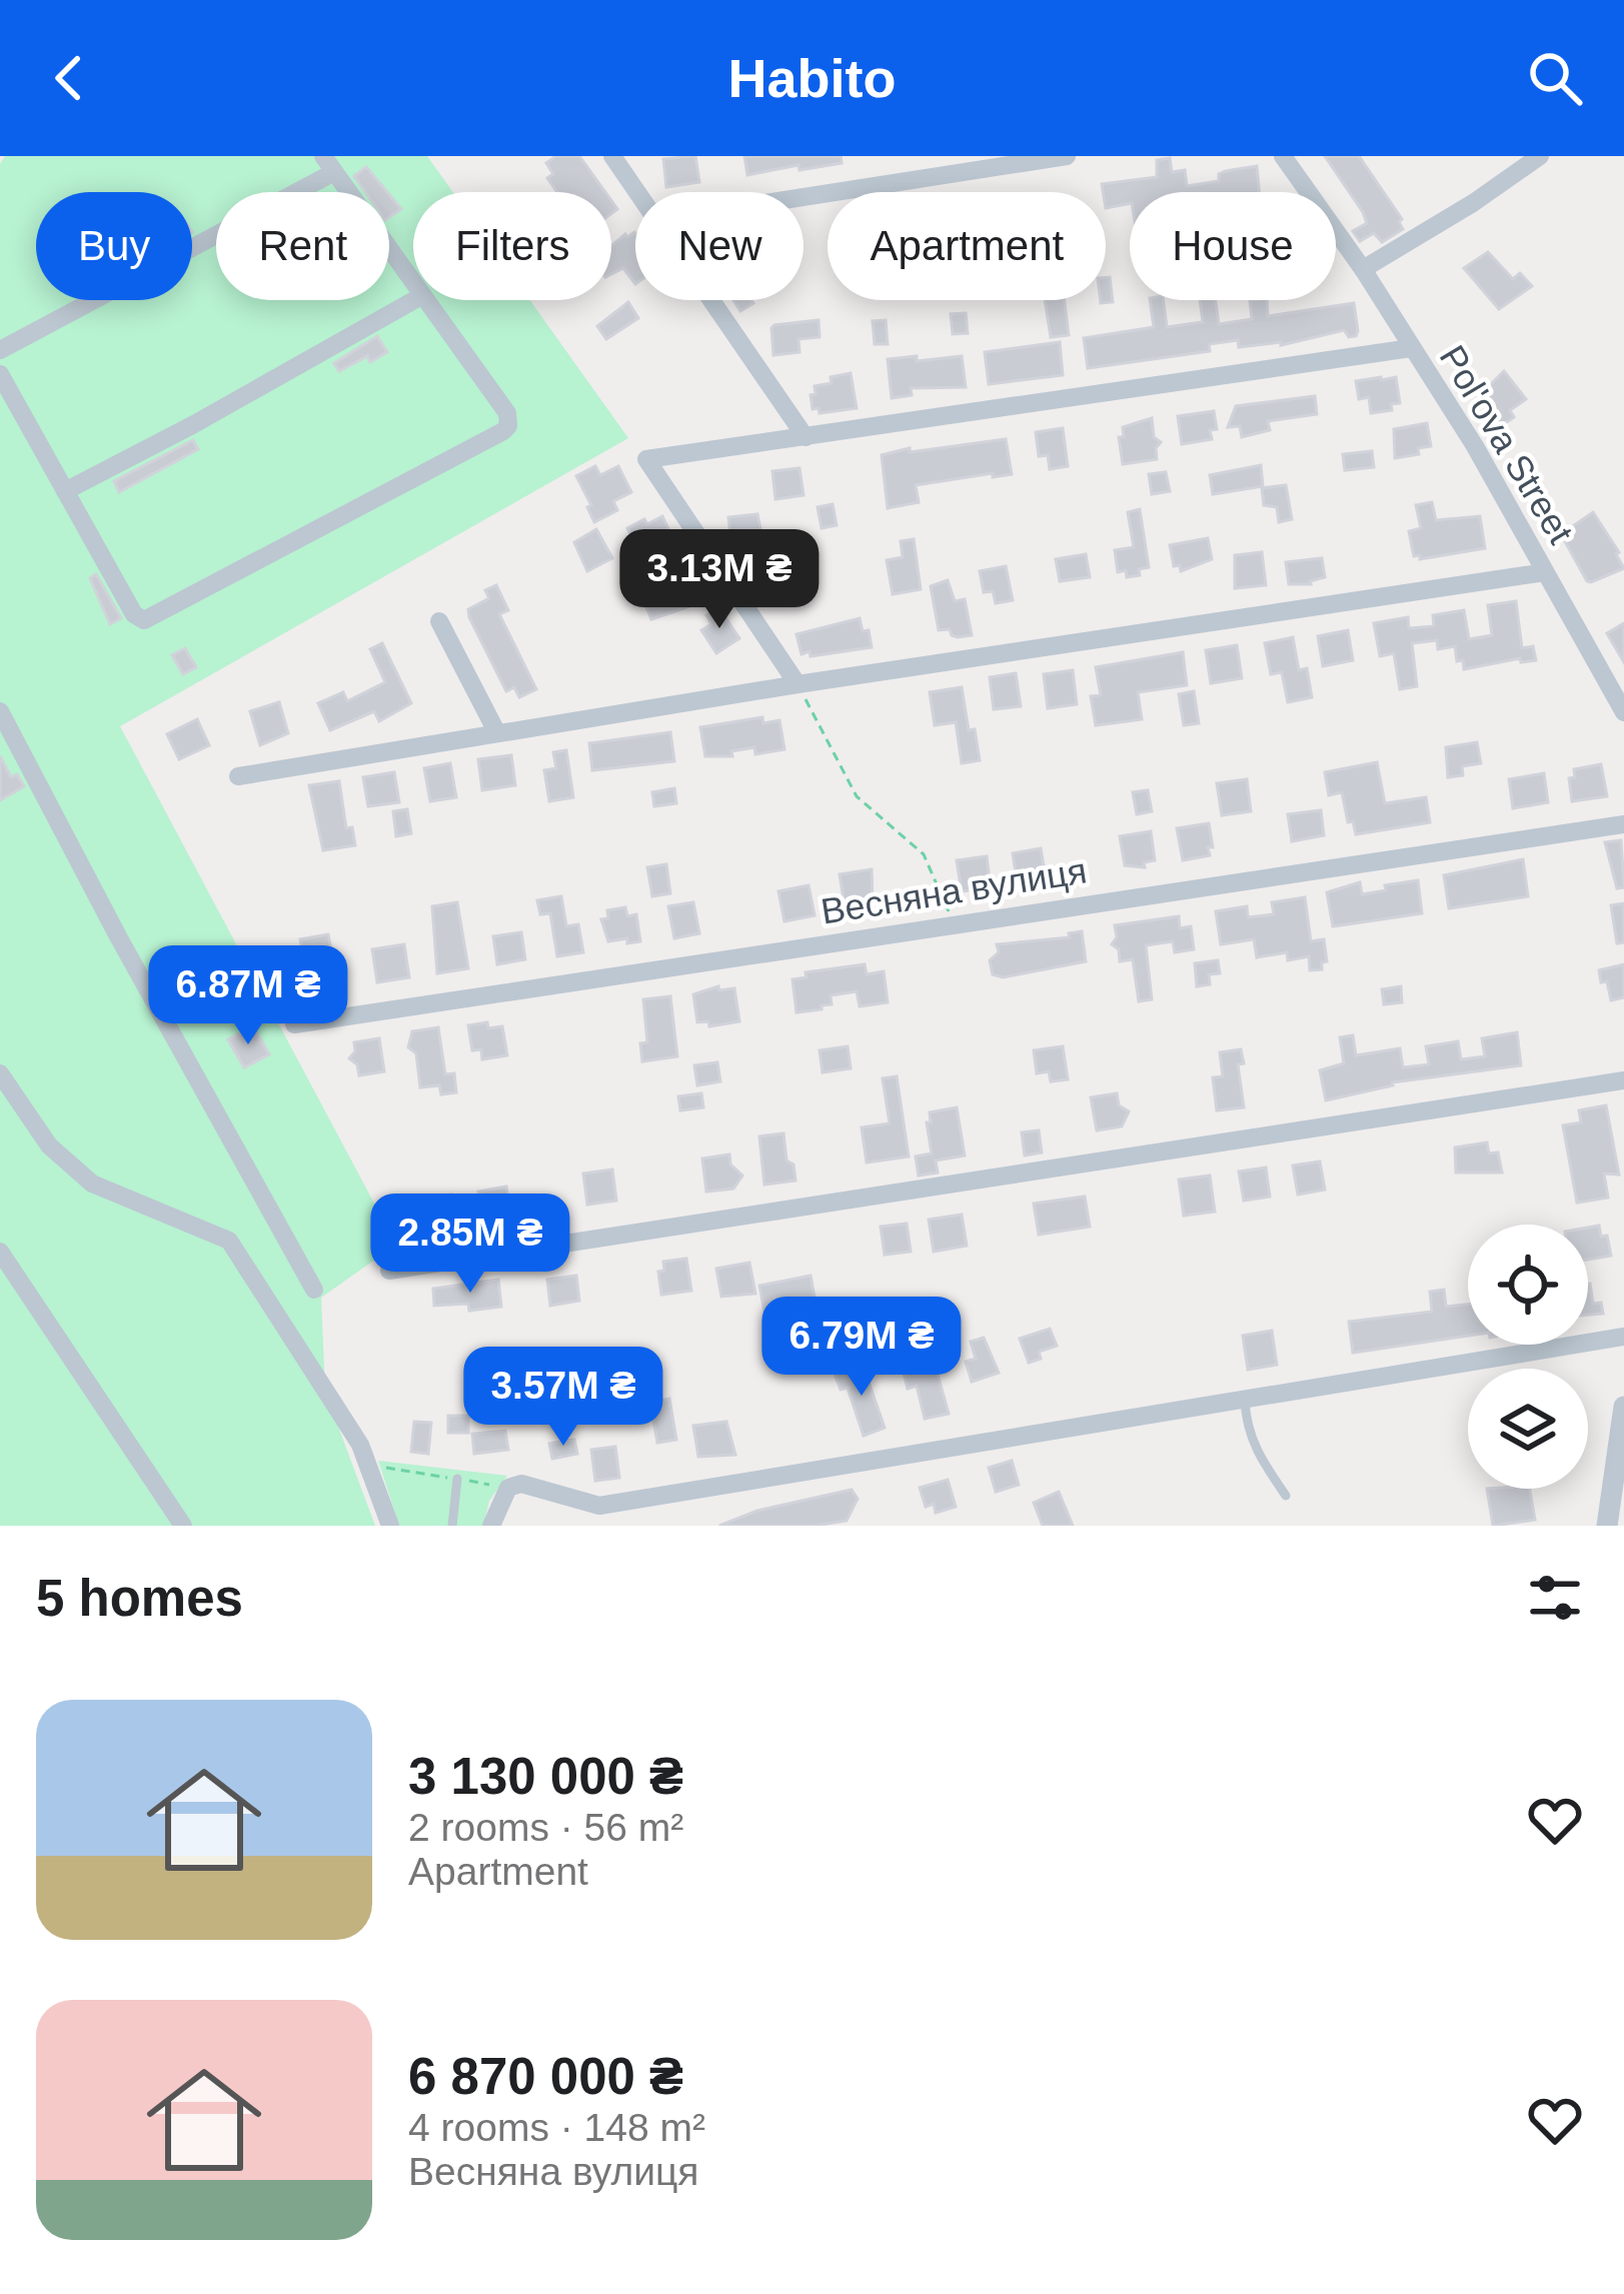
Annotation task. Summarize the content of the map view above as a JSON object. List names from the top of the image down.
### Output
{
  "streets": {
    "street": ["Polʹova Street", "Весняна вулиця"]
  },
  "page": {
    "header": "Habito",
    "chip": [
      "Buy",
      "Rent",
      "Filters",
      "New",
      "Apartment",
      "House"
    ],
    "price": [
      "3.13M ₴",
      "6.87M ₴",
      "2.85M ₴",
      "6.79M ₴",
      "3.57M ₴"
    ],
    "heading": "5 homes",
    "list": [
      {
        "name": "3 130 000 ₴",
        "note": "2 rooms · 56 m² · Apartment"
      },
      {
        "name": "6 870 000 ₴",
        "note": "4 rooms · 148 m² · Весняна вулиця"
      }
    ]
  }
}
